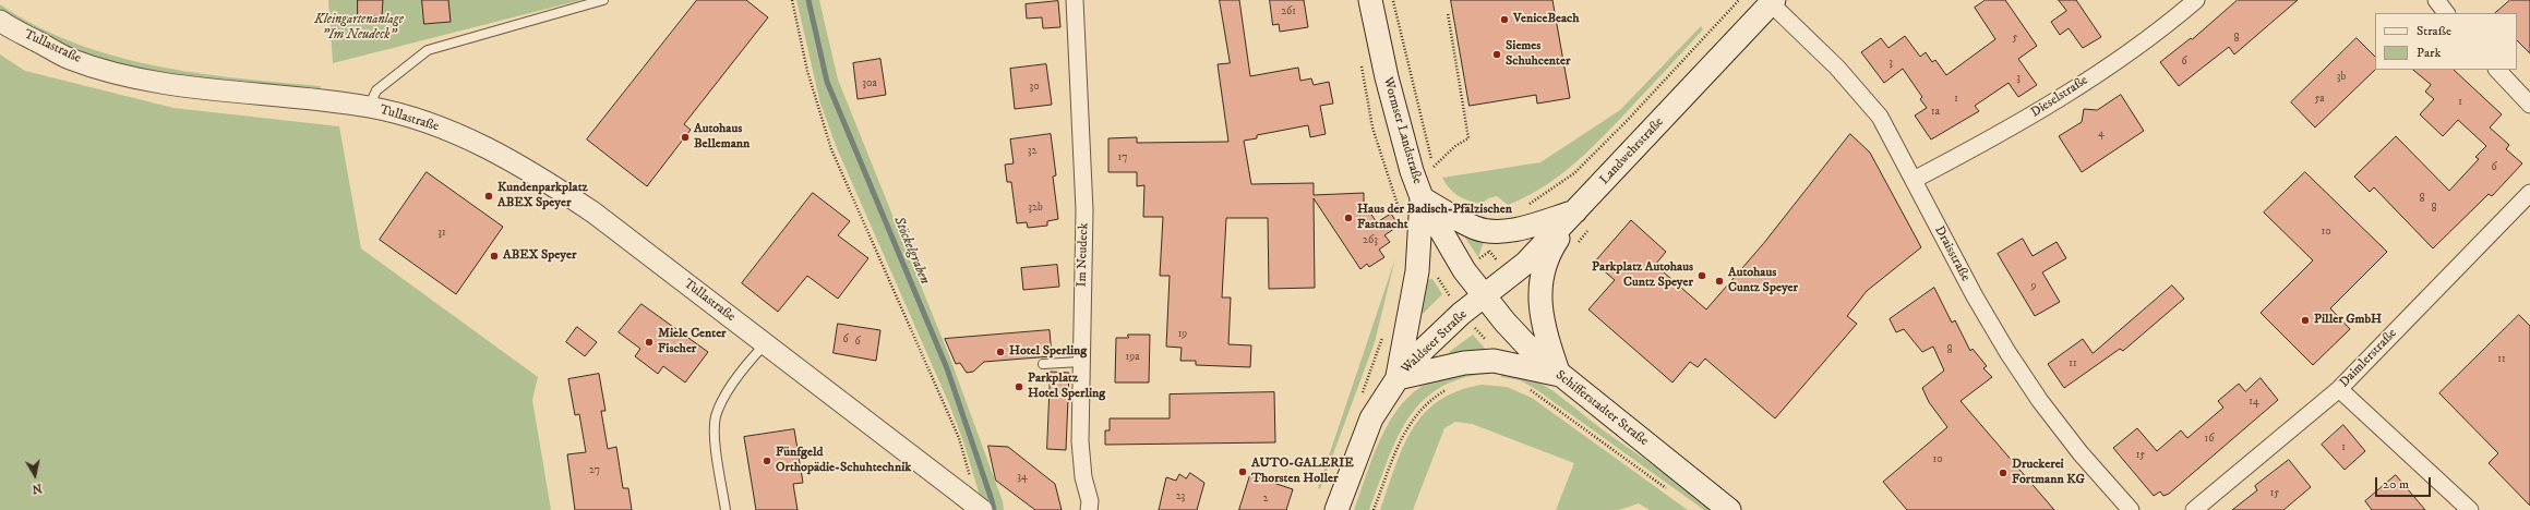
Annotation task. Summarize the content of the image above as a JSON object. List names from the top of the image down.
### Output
{
  "streets": {
    "main road": [
      "Wormser Landstraße",
      "Landwehrstraße",
      "Waldseer Straße",
      "Schifferstadter Straße"
    ],
    "street": [
      "Tullastraße",
      "Dieselstraße",
      "Draisstraße",
      "Im Neudeck",
      "Daimlerstraße"
    ]
  },
  "crossings": [
    ["Dieselstraße", "Draisstraße"],
    ["Wormser Landstraße", "Landwehrstraße"],
    ["Wormser Landstraße", "Waldseer Straße"],
    ["Wormser Landstraße", "Schifferstadter Straße"],
    ["Landwehrstraße", "Draisstraße"],
    ["Landwehrstraße", "Waldseer Straße"],
    ["Landwehrstraße", "Schifferstadter Straße"],
    ["Waldseer Straße", "Schifferstadter Straße"]
  ],
  "water": ["Stöckelgraben"],
  "parks": ["Kleingartenanlage \"Im Neudeck\""],
  "places": [
    "VeniceBeach",
    "Siemes Schuhcenter",
    "Autohaus Bellemann",
    "Kundenparkplatz ABEX Speyer",
    "Haus der Badisch-Pfälzischen Fastnacht",
    "ABEX Speyer",
    "Parkplatz Autohaus Cuntz Speyer",
    "Autohaus Cuntz Speyer",
    "Piller GmbH",
    "Miele Center Fischer",
    "Hotel Sperling",
    "Parkplatz Hotel Sperling",
    "Fünfgeld Orthopädie-Schuhtechnik",
    "AUTO-GALERIE Thorsten Holler",
    "Druckerei Fortmann KG"
  ],
  "house_numbers": [
    "261",
    "5",
    "8",
    "6",
    "3",
    "3b",
    "3",
    "30a",
    "30",
    "1",
    "5a",
    "1",
    "1a",
    "4",
    "32",
    "17",
    "6",
    "8",
    "32b",
    "8",
    "10",
    "31",
    "263",
    "9",
    "19",
    "6",
    "6",
    "8",
    "19a",
    "11",
    "11",
    "14",
    "16",
    "1",
    "15",
    "10",
    "27",
    "34",
    "15",
    "23",
    "2"
  ],
  "legend": ["Straße", "Park"],
  "scale_bar": "20 m",
  "north": "bottom"
}
